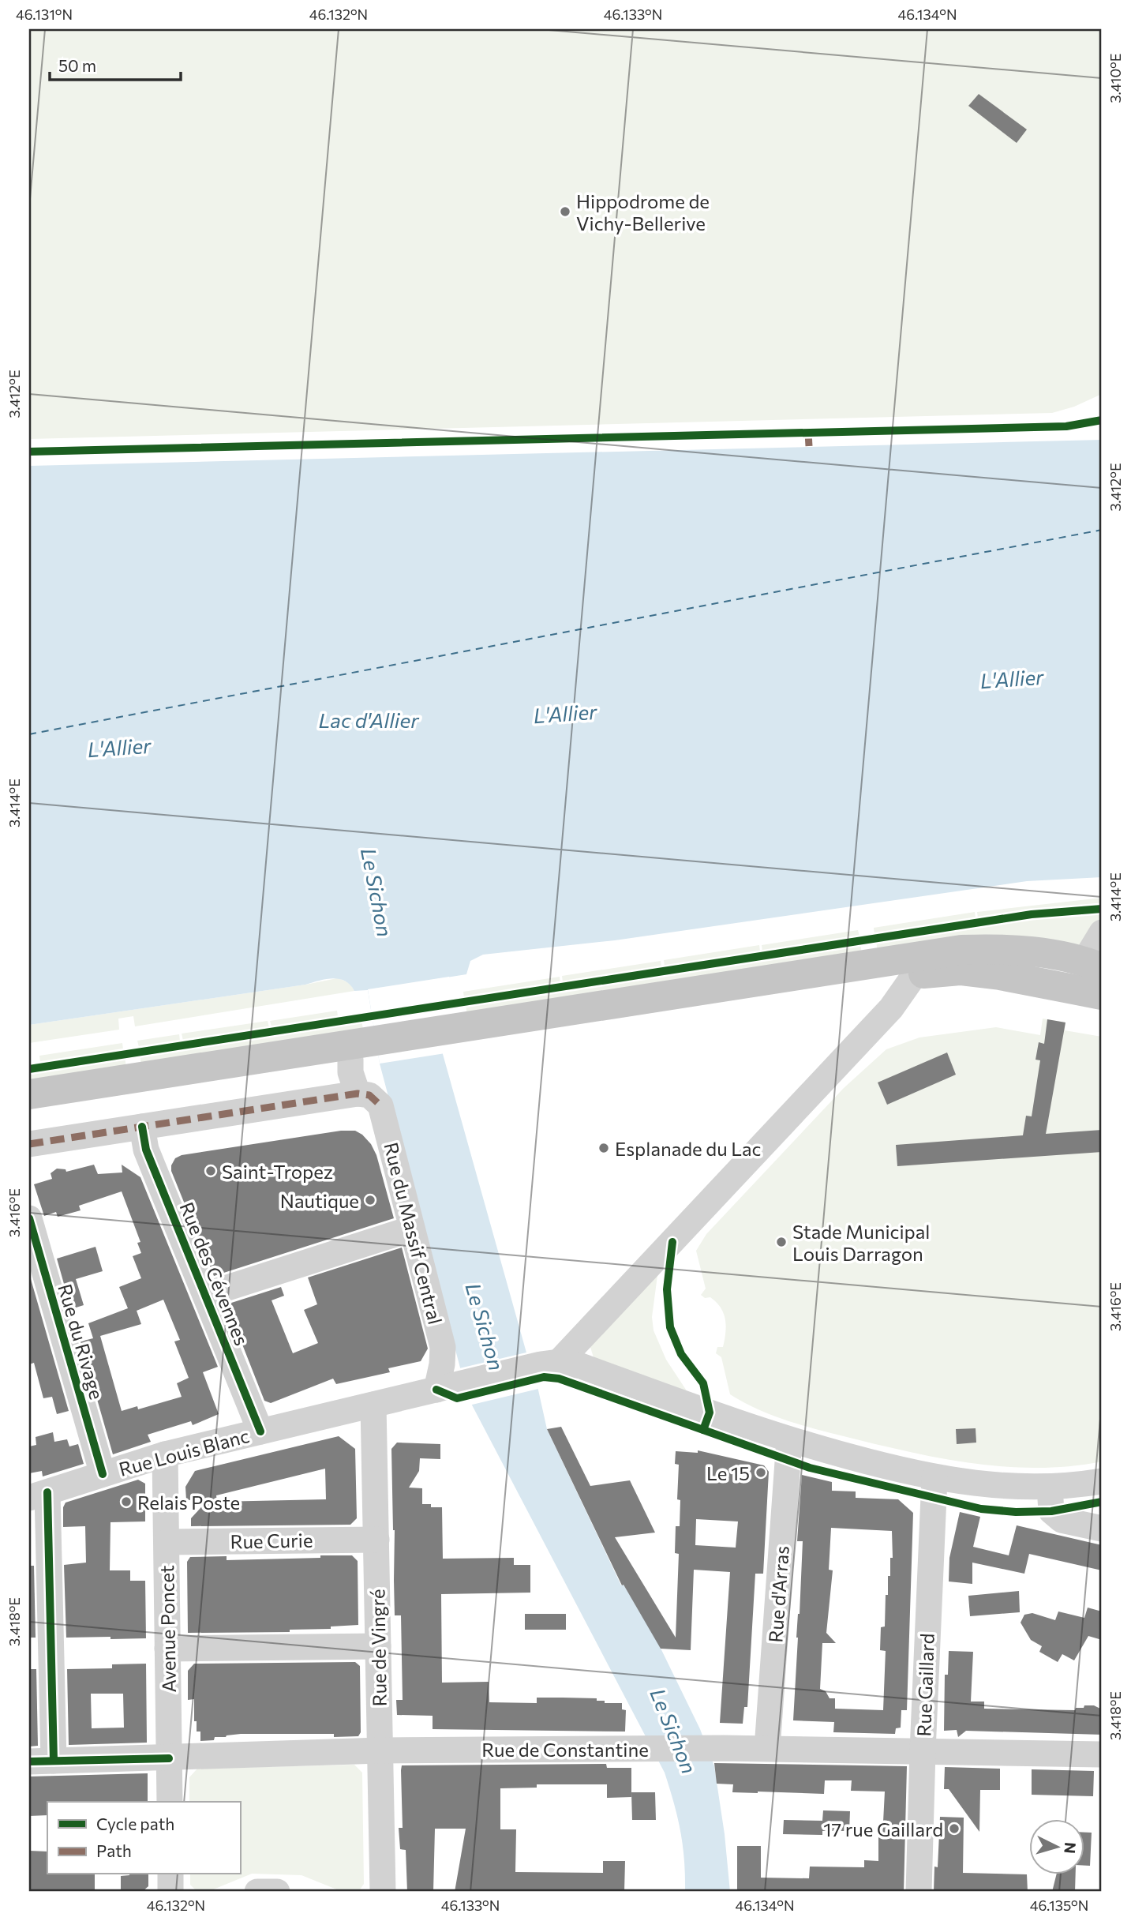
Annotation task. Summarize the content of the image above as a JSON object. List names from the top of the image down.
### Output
{
  "streets": {
    "street": [
      "Rue du Massif Central",
      "Rue des Cévennes",
      "Rue du Rivage",
      "Rue Louis Blanc",
      "Rue Curie",
      "Rue d'Arras",
      "Avenue Poncet",
      "Rue de Vingré",
      "Rue Gaillard",
      "Rue de Constantine"
    ]
  },
  "crossings": [
    ["Rue du Massif Central", "Rue Louis Blanc"],
    ["Rue des Cévennes", "Rue Louis Blanc"],
    ["Rue du Rivage", "Rue Louis Blanc"],
    ["Rue Louis Blanc", "Avenue Poncet"],
    ["Rue Louis Blanc", "Rue de Vingré"],
    ["Rue Curie", "Avenue Poncet"],
    ["Rue Curie", "Rue de Vingré"],
    ["Rue d'Arras", "Rue de Constantine"],
    ["Avenue Poncet", "Rue de Constantine"],
    ["Rue de Vingré", "Rue de Constantine"],
    ["Rue Gaillard", "Rue de Constantine"]
  ],
  "water": ["L'Allier", "Lac d'Allier", "Le Sichon"],
  "places": [
    "Hippodrome de Vichy-Bellerive",
    "Esplanade du Lac",
    "Saint-Tropez",
    "Nautique",
    "Stade Municipal Louis Darragon",
    "Le 15",
    "Relais Poste",
    "17 rue Gaillard"
  ],
  "legend": ["Cycle path", "Path"],
  "scale_bar": "50 m",
  "north": "right",
  "coordinates": [
    "46.131°N",
    "46.132°N",
    "46.133°N",
    "46.134°N",
    "3.410°E",
    "3.412°E",
    "3.414°E",
    "3.416°E",
    "3.418°E",
    "46.135°N"
  ]
}
